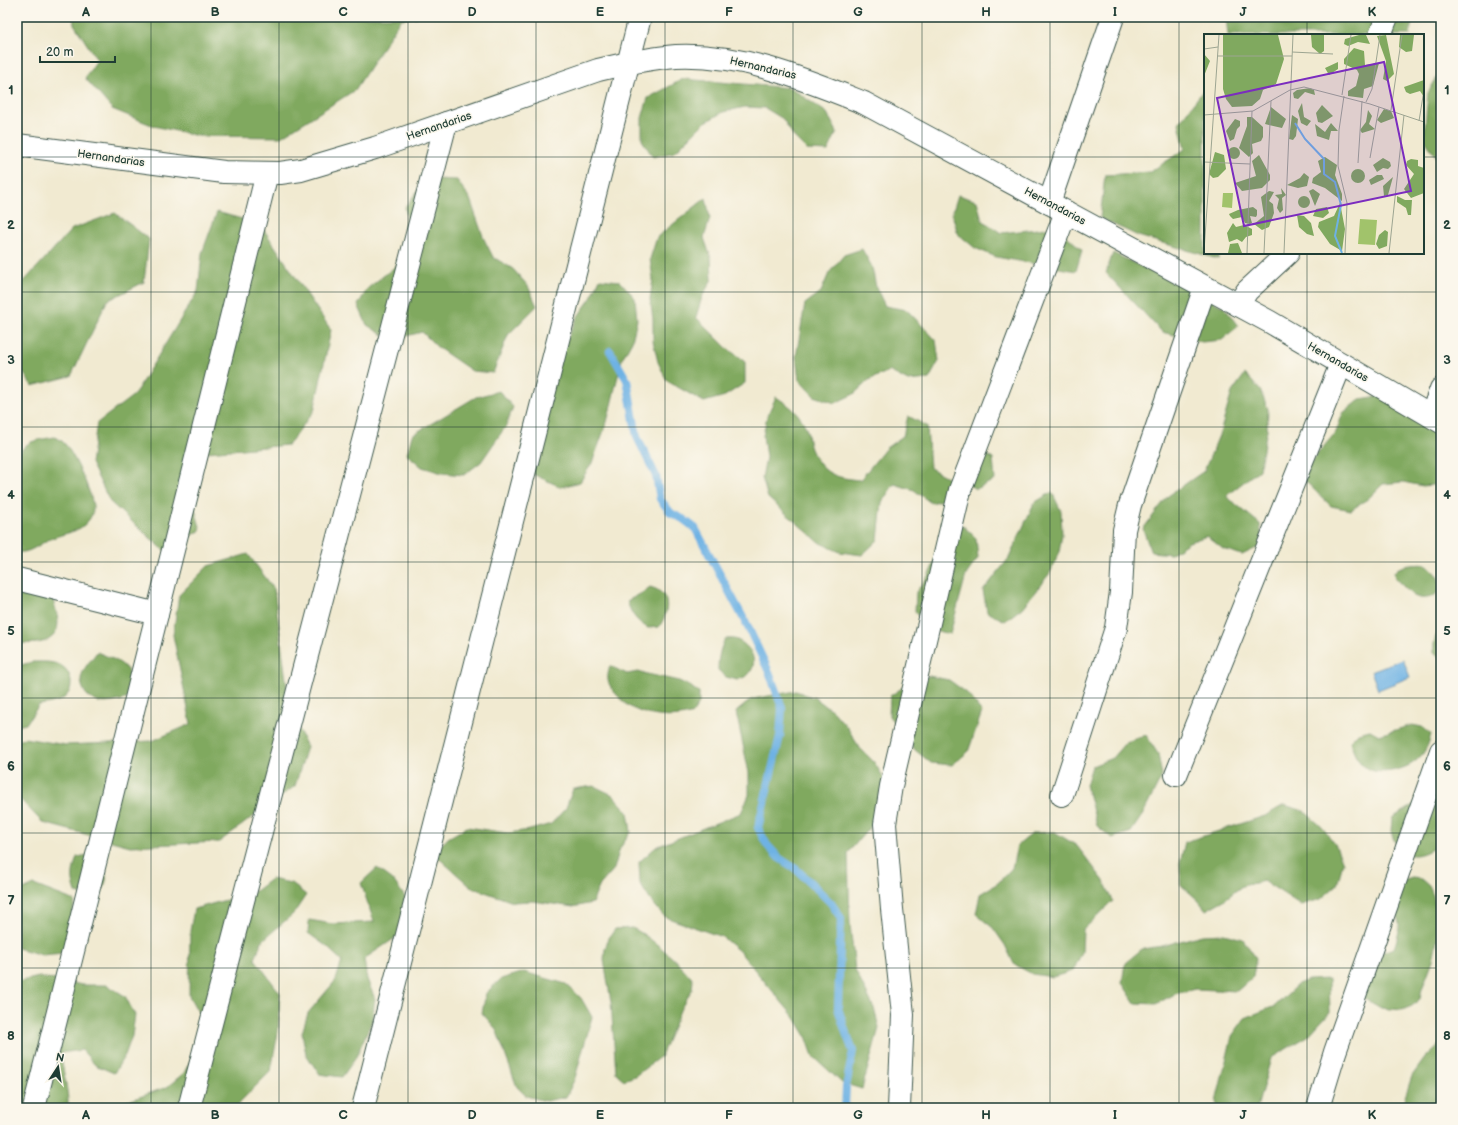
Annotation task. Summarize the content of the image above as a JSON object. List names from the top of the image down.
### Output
{
  "streets": {
    "street": ["Hernandarias"]
  },
  "scale_bar": "20 m",
  "north": "top",
  "grid": {
    "columns": [
      "A",
      "B",
      "C",
      "D",
      "E",
      "F",
      "G",
      "H",
      "I",
      "J",
      "K"
    ],
    "rows": [
      "1",
      "2",
      "3",
      "4",
      "5",
      "6",
      "7",
      "8"
    ]
  }
}
